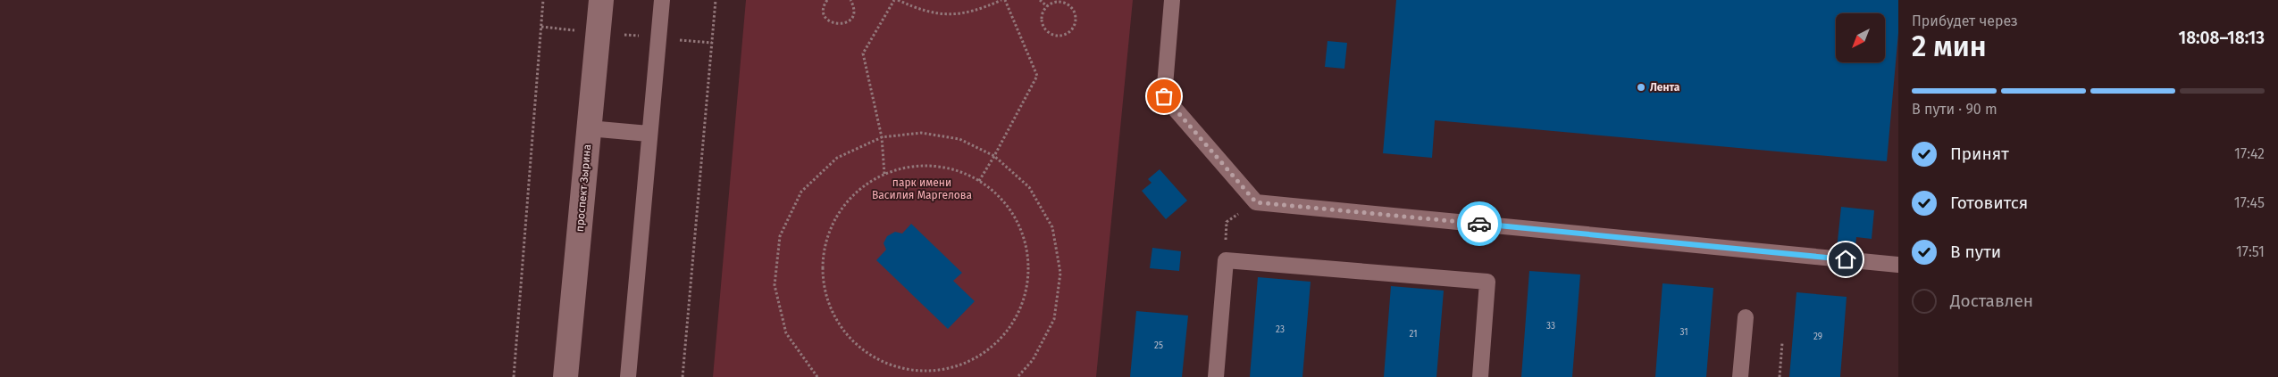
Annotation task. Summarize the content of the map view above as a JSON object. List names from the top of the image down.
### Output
{
  "streets": {
    "street": ["проспект Зырина"]
  },
  "parks": ["парк имени Василия Маргелова"],
  "places": ["Лента"],
  "house_numbers": [
    "33",
    "23",
    "31",
    "21",
    "29",
    "25"
  ],
  "north": "bottom left",
  "page": {
    "heading": ["2 мин", "Прибудет через", "18:08–18:13"],
    "bar": "В пути · 90 m",
    "list": [
      ["Принят", "17:42"],
      ["Готовится", "17:45"],
      ["В пути", "17:51"],
      "Доставлен"
    ]
  }
}
